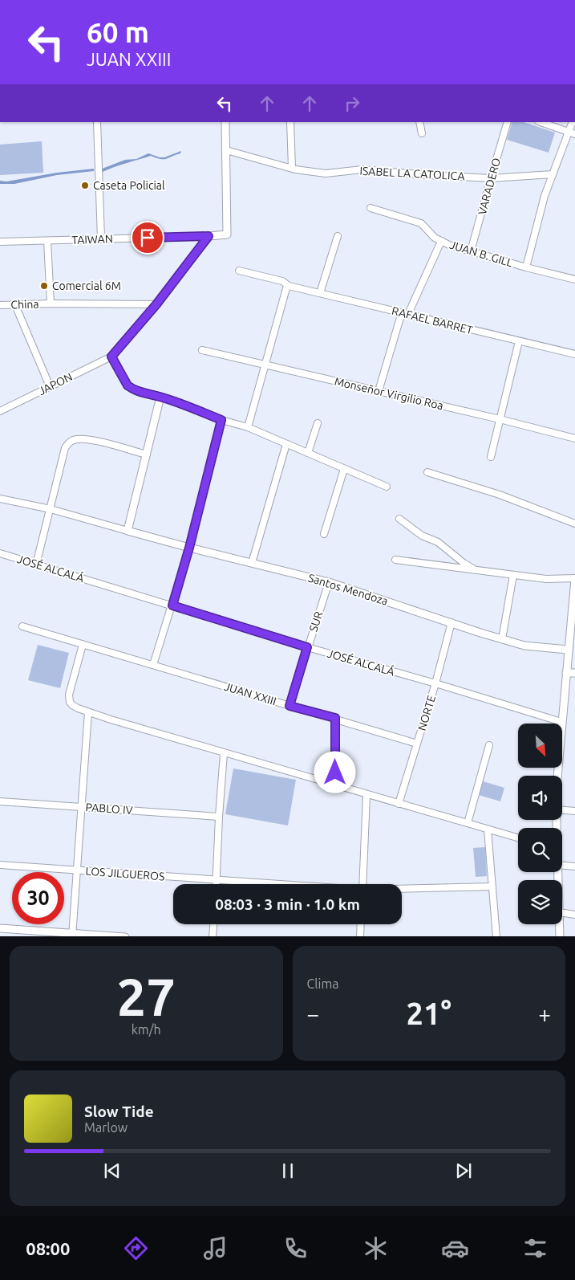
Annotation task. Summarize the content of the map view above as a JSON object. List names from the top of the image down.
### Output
{
  "streets": {
    "street": [
      "ISABEL LA CATOLICA",
      "VARADERO",
      "TAIWAN",
      "JUAN B. GILL",
      "China",
      "RAFAEL BARRET",
      "JAPON",
      "Monseñor Virgilio Roa",
      "JOSÉ ALCALÁ",
      "Santos Mendoza",
      "SUR",
      "JUAN XXIII",
      "NORTE",
      "PABLO IV",
      "LOS JILGUEROS"
    ]
  },
  "crossings": [
    ["ISABEL LA CATOLICA", "VARADERO"],
    ["VARADERO", "JUAN B. GILL"],
    ["JOSÉ ALCALÁ", "SUR"],
    ["JOSÉ ALCALÁ", "NORTE"],
    ["Santos Mendoza", "SUR"],
    ["Santos Mendoza", "NORTE"],
    ["SUR", "JUAN XXIII"],
    ["JUAN XXIII", "NORTE"]
  ],
  "places": ["Caseta Policial", "Comercial 6M"],
  "north": "bottom right",
  "page": {
    "turn": ["60 m", "JUAN XXIII"],
    "limit": "30",
    "trip": "08:03 · 3 min · 1.0 km",
    "tile": [
      ["27", "km/h"],
      "Clima"
    ],
    "heat": ["−", "21°", "+"],
    "song": ["Slow Tide", "Marlow"],
    "tabs": "08:00"
  }
}
